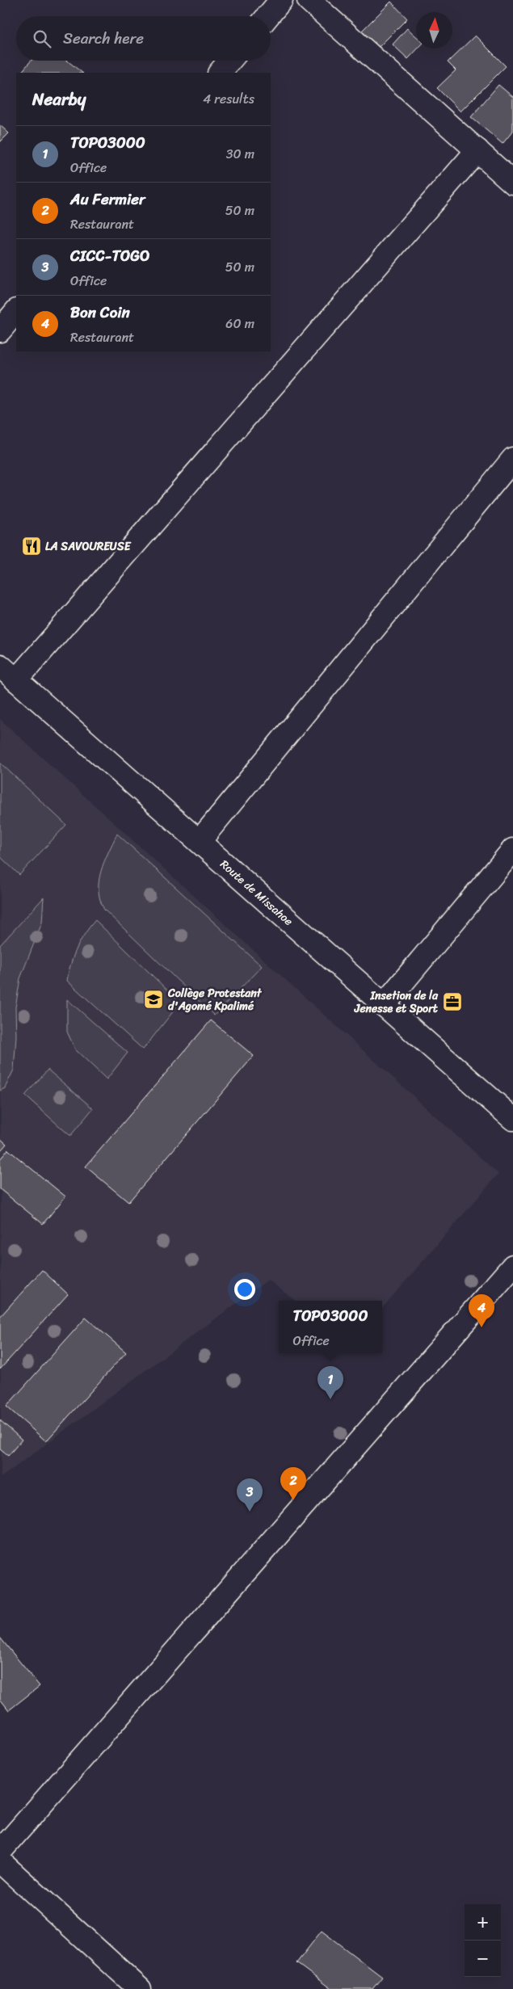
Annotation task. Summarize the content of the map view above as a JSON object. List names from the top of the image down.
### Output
{
  "streets": {
    "street": ["Route de Missahoe"]
  },
  "places": {
    "restaurant": ["LA SAVOUREUSE"],
    "school or university": ["Collège Protestant d'Agomé Kpalimé"],
    "office": ["Insetion de la Jenesse et Sport"]
  },
  "north": "top",
  "page": {
    "search": "Search here",
    "heading": ["Nearby", "4 results"],
    "list": [
      {
        "mark": "1",
        "name": "TOPO3000",
        "note": "Office",
        "value": "30 m"
      },
      {
        "mark": "2",
        "name": "Au Fermier",
        "note": "Restaurant",
        "value": "50 m"
      },
      {
        "mark": "3",
        "name": "CICC-TOGO",
        "note": "Office",
        "value": "50 m"
      },
      {
        "mark": "4",
        "name": "Bon Coin",
        "note": "Restaurant",
        "value": "60 m"
      }
    ],
    "pins": [
      "4",
      "1",
      "2",
      "3"
    ],
    "popup": ["TOPO3000", "Office"],
    "map_buttons": ["+", "−"]
  }
}
